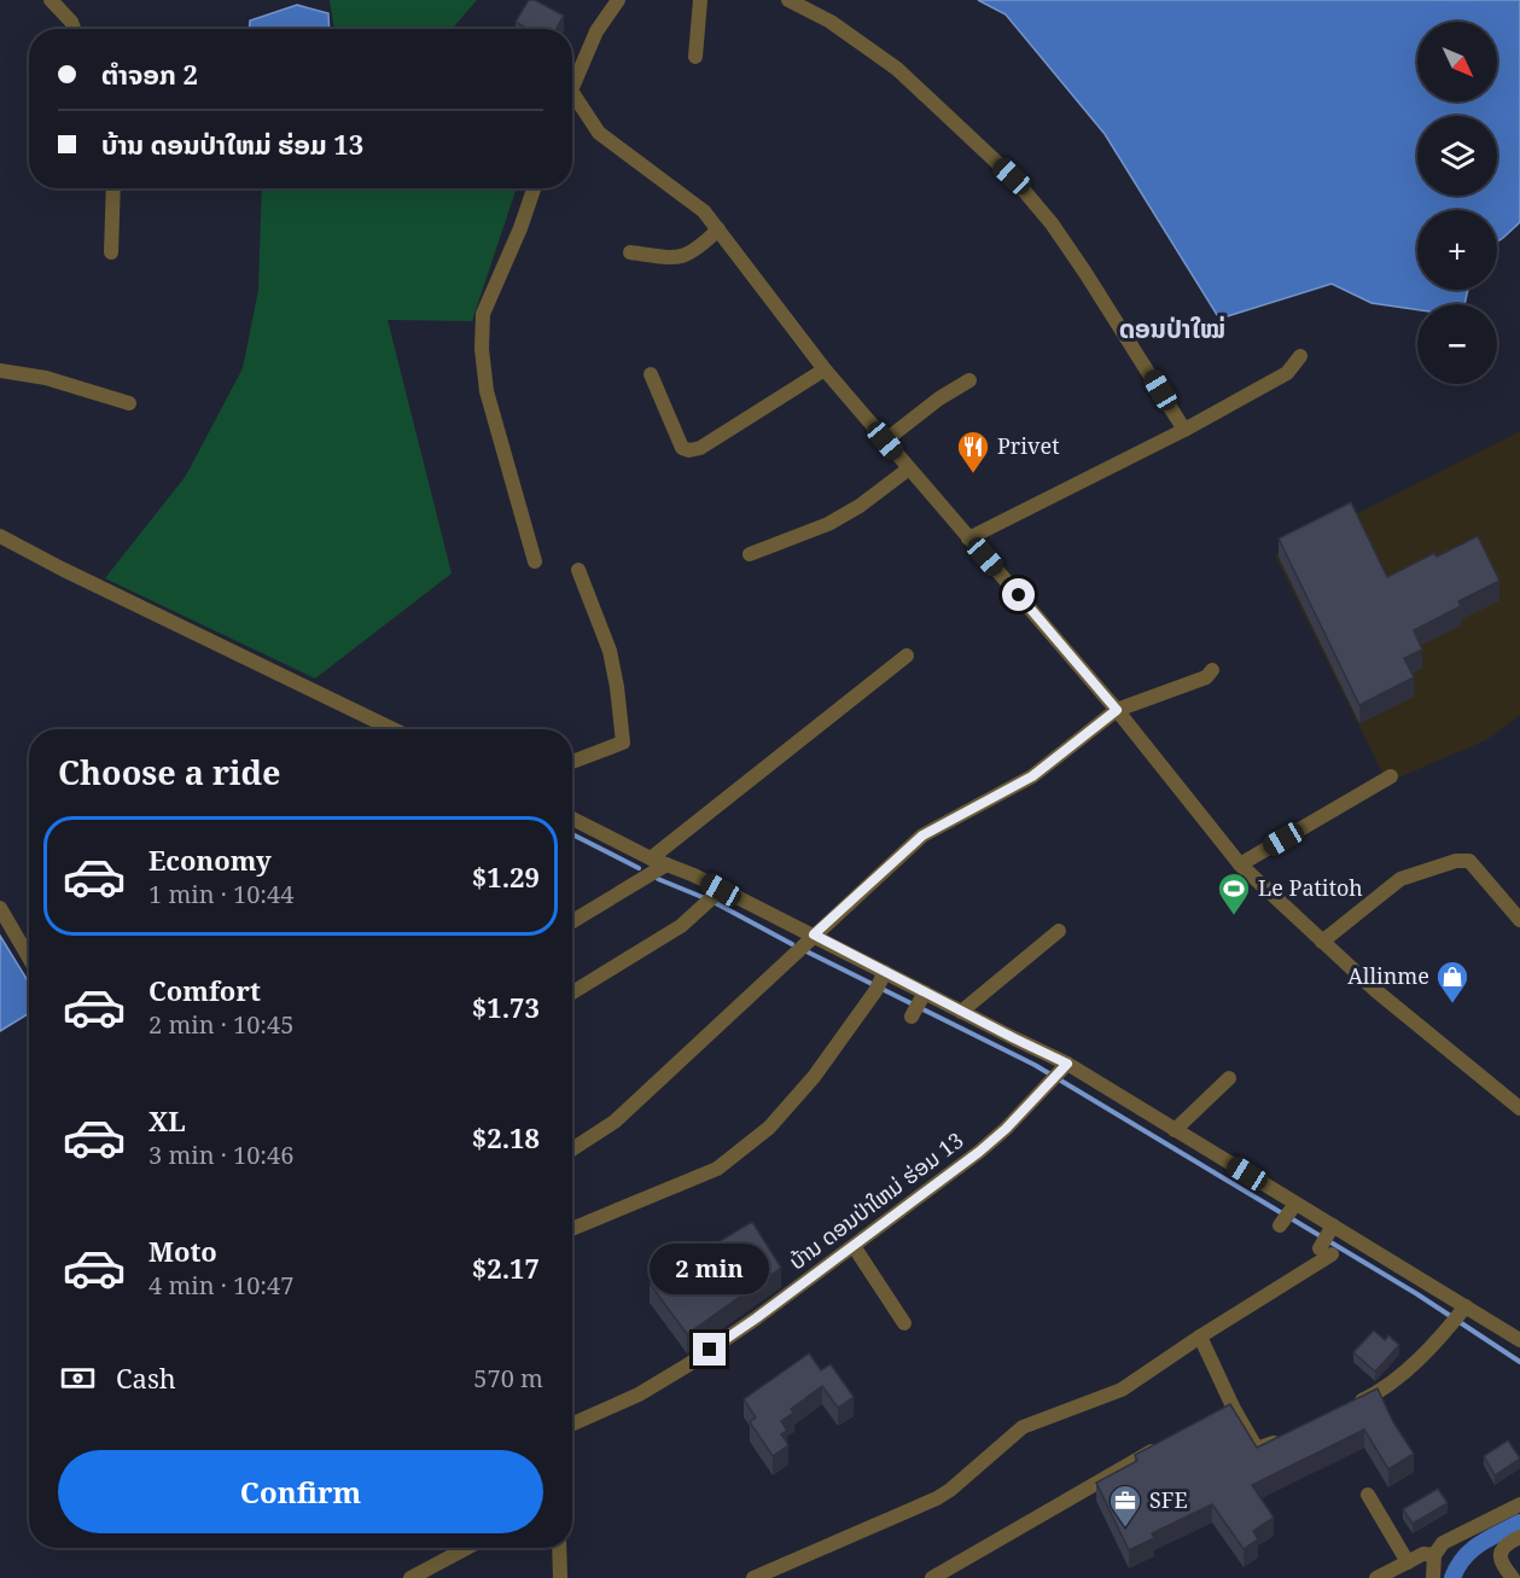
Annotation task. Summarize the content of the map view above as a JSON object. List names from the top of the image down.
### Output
{
  "streets": {
    "street": ["ບ້ານ ດອນປ່າໃຫມ່ ຮ່ອມ 13"]
  },
  "districts": ["ດອນປ່າໃໝ່"],
  "places": {
    "restaurant": ["Privet"],
    "sports": ["Le Patitoh"],
    "shop": ["Allinme"],
    "office": ["SFE"]
  },
  "north": "bottom right",
  "page": {
    "map_buttons": ["+", "−"],
    "banner": ["ຕຳຈອກ 2", "ບ້ານ ດອນປ່າໃຫມ່ ຮ່ອມ 13"],
    "heading": "Choose a ride",
    "list": [
      {
        "name": "Economy",
        "note": "1 min · 10:44",
        "value": "$1.29"
      },
      {
        "name": "Comfort",
        "note": "2 min · 10:45",
        "value": "$1.73"
      },
      {
        "name": "XL",
        "note": "3 min · 10:46",
        "value": "$2.18"
      },
      {
        "name": "Moto",
        "note": "4 min · 10:47",
        "value": "$2.17"
      }
    ],
    "bubble": "2 min",
    "pay": ["Cash", "570 m"],
    "buttons": "Confirm"
  }
}
